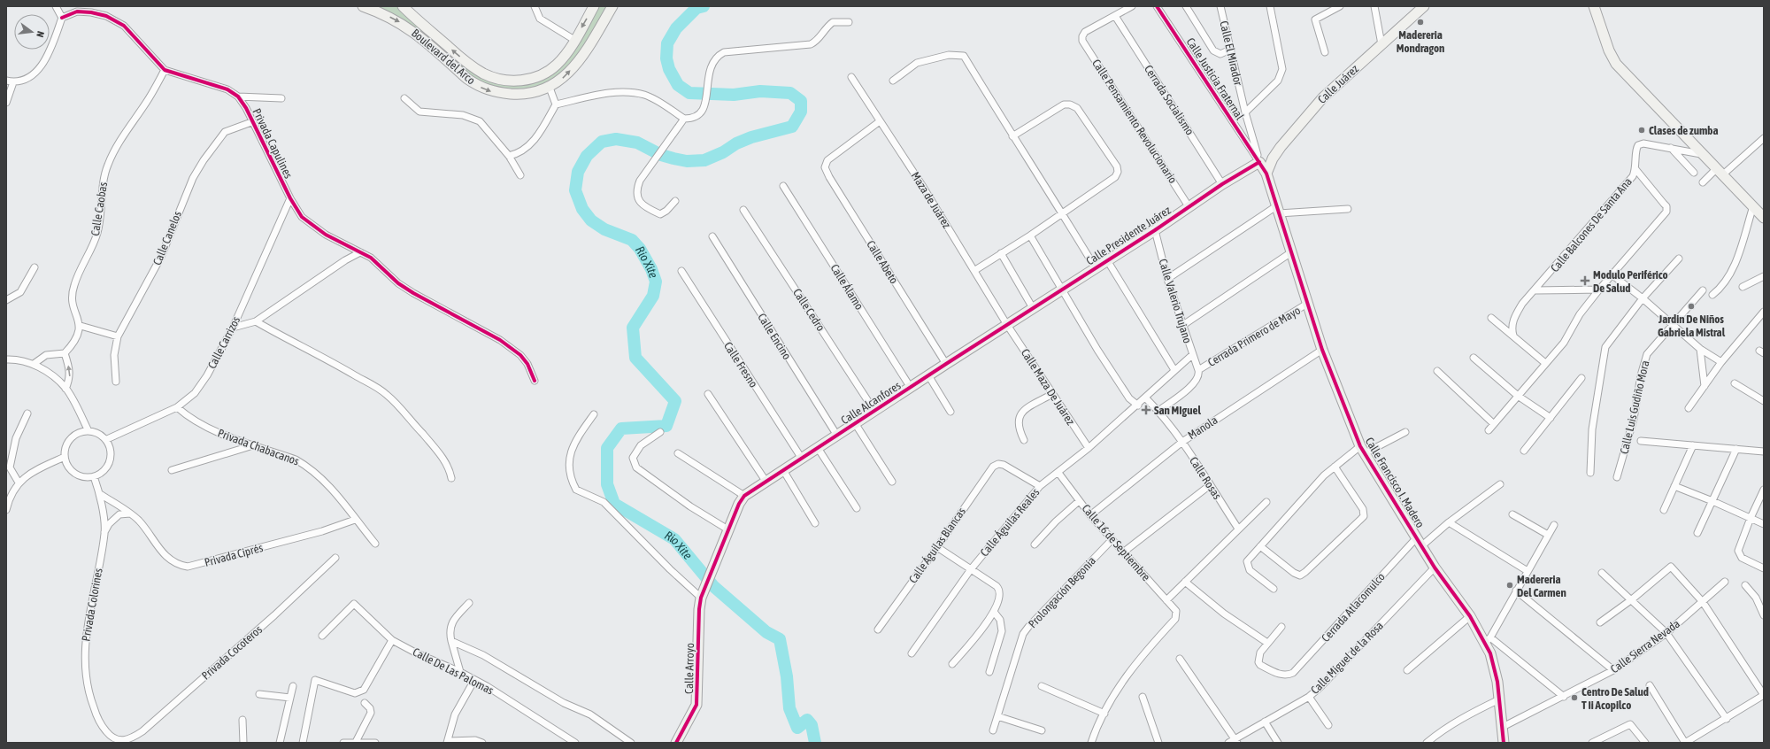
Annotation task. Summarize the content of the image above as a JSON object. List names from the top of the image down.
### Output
{
  "streets": {
    "street": [
      "Calle El Mirador",
      "Boulevard del Arco",
      "Calle Justicia Fraternal",
      "Calle Juárez",
      "Cerrada Socialismo",
      "Calle Pensamiento Revolucionario",
      "Privada Capulines",
      "Maza de Juárez",
      "Calle Caobas",
      "Calle Balcones De Santa Ana",
      "Calle Presidente Juárez",
      "Calle Canelos",
      "Calle Abeto",
      "Calle Álamo",
      "Calle Valerio Trujano",
      "Calle Cedro",
      "Calle Encino",
      "Cerrada Primero de Mayo",
      "Calle Carrizos",
      "Calle Fresno",
      "Calle Maza De Juárez",
      "Calle Alcanfores",
      "Calle Luis Gudiño Mora",
      "Manola",
      "Privada Chabacanos",
      "Calle Rosas",
      "Calle Francisco I. Madero",
      "Calle Águilas Reales",
      "Calle 16 de Septiembre",
      "Calle Águilas Blancas",
      "Privada Ciprés",
      "Prolongación Begonia",
      "Privada Colorines",
      "Cerrada Atlacomulco",
      "Calle Sierra Nevada",
      "Privada Cocoteros",
      "Calle Miguel de la Rosa",
      "Calle Arroyo",
      "Calle De Las Palomas"
    ]
  },
  "crossings": [
    ["Calle El Mirador", "Calle Justicia Fraternal"],
    ["Calle El Mirador", "Calle Presidente Juárez"],
    ["Calle El Mirador", "Calle Francisco I. Madero"],
    ["Calle Justicia Fraternal", "Calle Presidente Juárez"],
    ["Calle Justicia Fraternal", "Calle Francisco I. Madero"],
    ["Calle Juárez", "Calle Francisco I. Madero"],
    ["Cerrada Socialismo", "Calle Pensamiento Revolucionario"],
    ["Cerrada Socialismo", "Calle Presidente Juárez"],
    ["Calle Pensamiento Revolucionario", "Calle Presidente Juárez"],
    ["Privada Capulines", "Calle Canelos"],
    ["Privada Capulines", "Calle Carrizos"],
    ["Maza de Juárez", "Calle Presidente Juárez"],
    ["Maza de Juárez", "Calle Abeto"],
    ["Maza de Juárez", "Calle Maza De Juárez"],
    ["Maza de Juárez", "Calle Alcanfores"],
    ["Calle Presidente Juárez", "Calle Valerio Trujano"],
    ["Calle Presidente Juárez", "Calle Maza De Juárez"],
    ["Calle Presidente Juárez", "Calle Alcanfores"],
    ["Calle Presidente Juárez", "Calle Francisco I. Madero"],
    ["Calle Abeto", "Calle Alcanfores"],
    ["Calle Álamo", "Calle Alcanfores"],
    ["Calle Valerio Trujano", "Cerrada Primero de Mayo"],
    ["Calle Valerio Trujano", "Calle Águilas Reales"],
    ["Calle Cedro", "Calle Alcanfores"],
    ["Calle Encino", "Calle Alcanfores"],
    ["Cerrada Primero de Mayo", "Calle Rosas"],
    ["Cerrada Primero de Mayo", "Calle Francisco I. Madero"],
    ["Calle Carrizos", "Privada Chabacanos"],
    ["Calle Carrizos", "Privada Colorines"],
    ["Calle Fresno", "Calle Alcanfores"],
    ["Calle Maza De Juárez", "Calle Alcanfores"],
    ["Calle Maza De Juárez", "Calle Águilas Reales"],
    ["Calle Alcanfores", "Calle Arroyo"],
    ["Manola", "Calle Rosas"],
    ["Manola", "Calle Francisco I. Madero"],
    ["Manola", "Calle 16 de Septiembre"],
    ["Privada Chabacanos", "Privada Ciprés"],
    ["Calle Rosas", "Calle Águilas Reales"],
    ["Calle Francisco I. Madero", "Cerrada Atlacomulco"],
    ["Calle Francisco I. Madero", "Calle Sierra Nevada"],
    ["Calle Francisco I. Madero", "Calle Miguel de la Rosa"],
    ["Calle Águilas Reales", "Calle 16 de Septiembre"],
    ["Calle Águilas Reales", "Calle Águilas Blancas"],
    ["Calle 16 de Septiembre", "Prolongación Begonia"],
    ["Privada Ciprés", "Privada Colorines"],
    ["Privada Colorines", "Privada Cocoteros"]
  ],
  "water": ["Rio Xite"],
  "places": {
    "other": [
      "Madereria Mondragon",
      "Clases de zumba",
      "Jardin De Niños Gabriela Mistral",
      "Madereria Del Carmen",
      "Centro De Salud T Ii Acopilco"
    ],
    "health": ["Modulo Periférico De Salud", "San MIguel"]
  },
  "north": "right"
}
